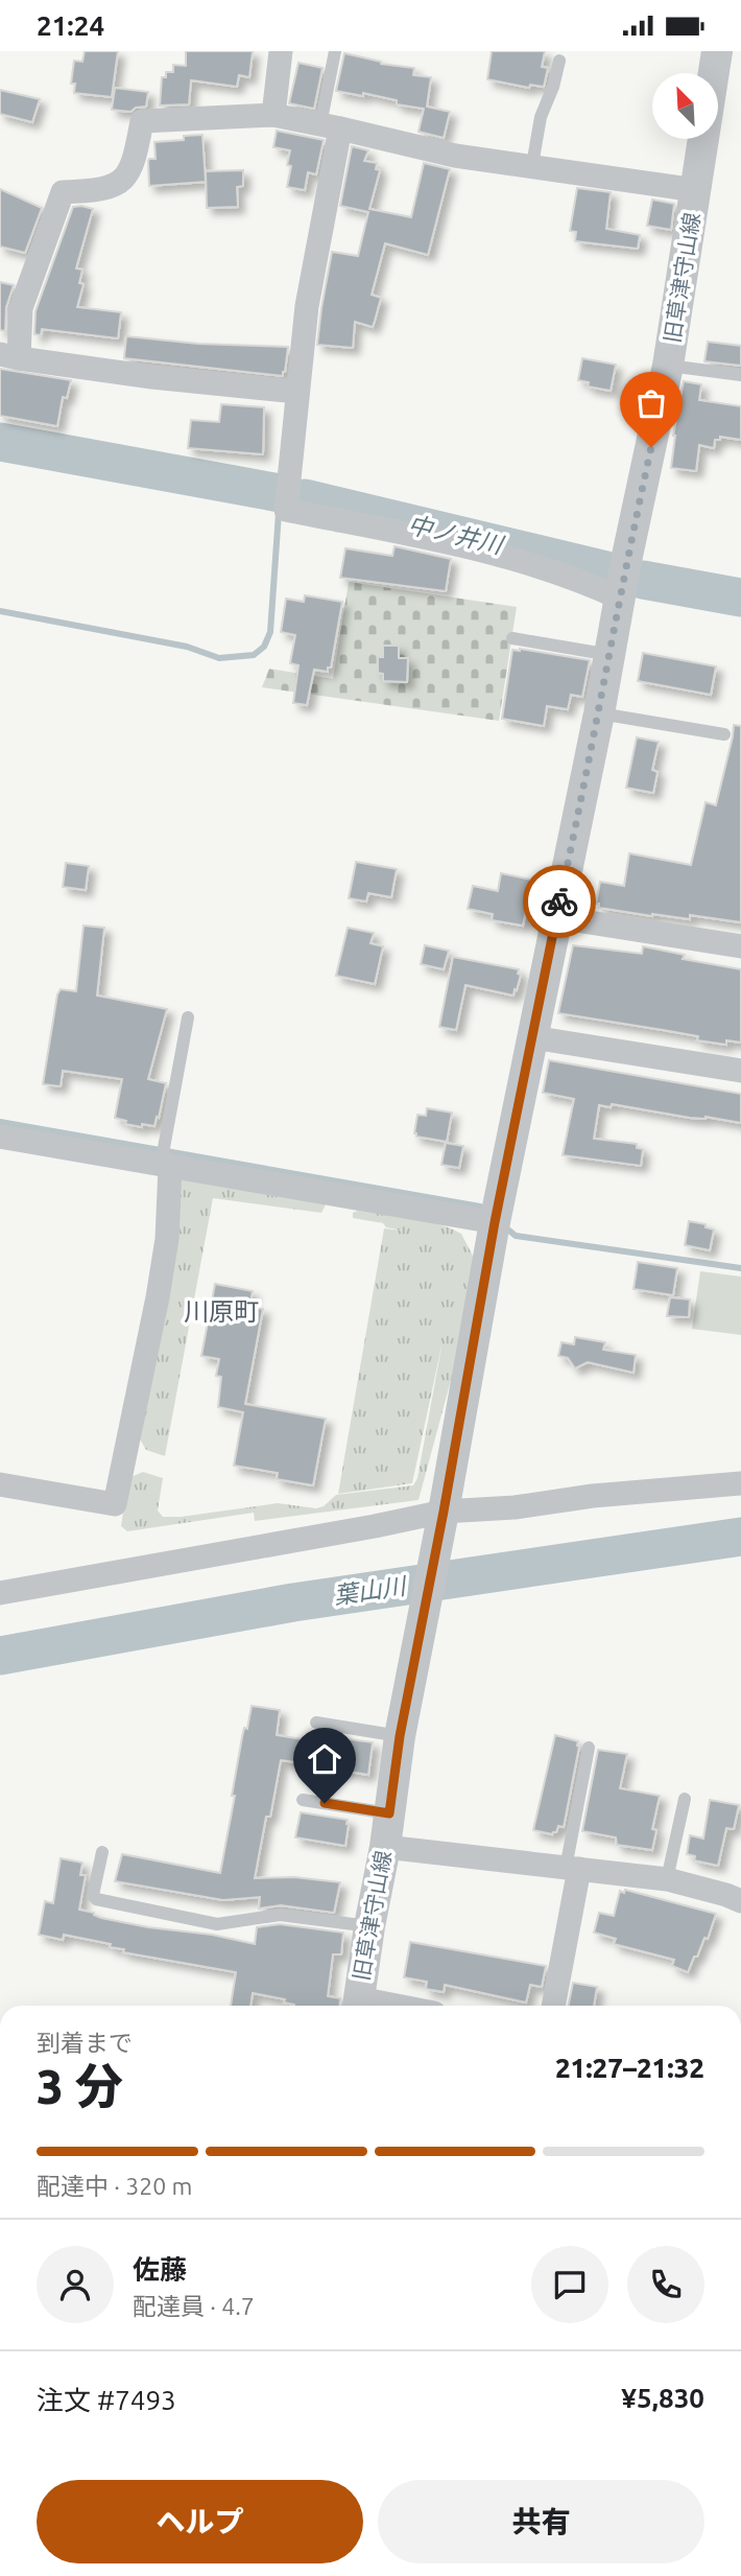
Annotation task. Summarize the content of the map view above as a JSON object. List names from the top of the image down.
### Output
{
  "streets": {
    "street": ["旧草津守山線"]
  },
  "districts": ["川原町"],
  "water": ["中ノ井川", "葉山川"],
  "north": "top left",
  "page": {
    "status": "21:24",
    "heading": ["3 分", "到着まで", "21:27–21:32"],
    "panel": [
      "佐藤",
      "配達員 · 4.7",
      "注文 #7493",
      "¥5,830"
    ],
    "bar": "配達中 · 320 m",
    "buttons": ["ヘルプ", "共有"]
  }
}
